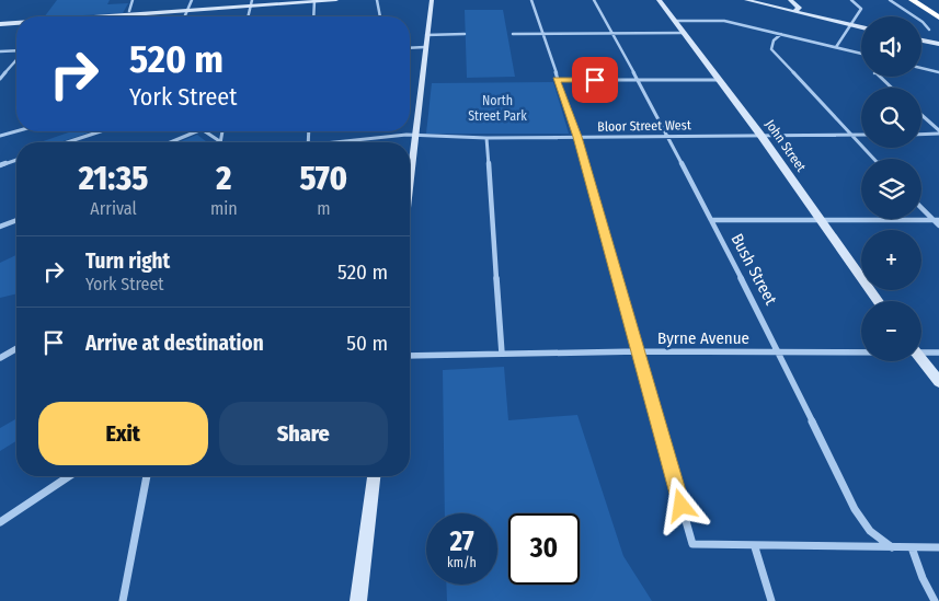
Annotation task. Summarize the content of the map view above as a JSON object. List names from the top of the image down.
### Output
{
  "streets": {
    "main road": ["John Street"],
    "street": ["Bloor Street West", "Bush Street", "Byrne Avenue"]
  },
  "crossings": [
    ["Bloor Street West", "John Street"],
    ["Bloor Street West", "Bush Street"],
    ["Bush Street", "Byrne Avenue"]
  ],
  "parks": ["North Street Park"],
  "page": {
    "map_buttons": ["+", "−"],
    "turn": ["520 m", "York Street"],
    "eta": [
      "21:35",
      "Arrival",
      "2",
      "min",
      "570",
      "m"
    ],
    "list": [
      {
        "name": "Turn right",
        "note": "York Street",
        "value": "520 m"
      },
      {
        "name": "Arrive at destination",
        "value": "50 m"
      }
    ],
    "buttons": ["Exit", "Share"],
    "speed": "27 km/h",
    "limit": "30"
  }
}
